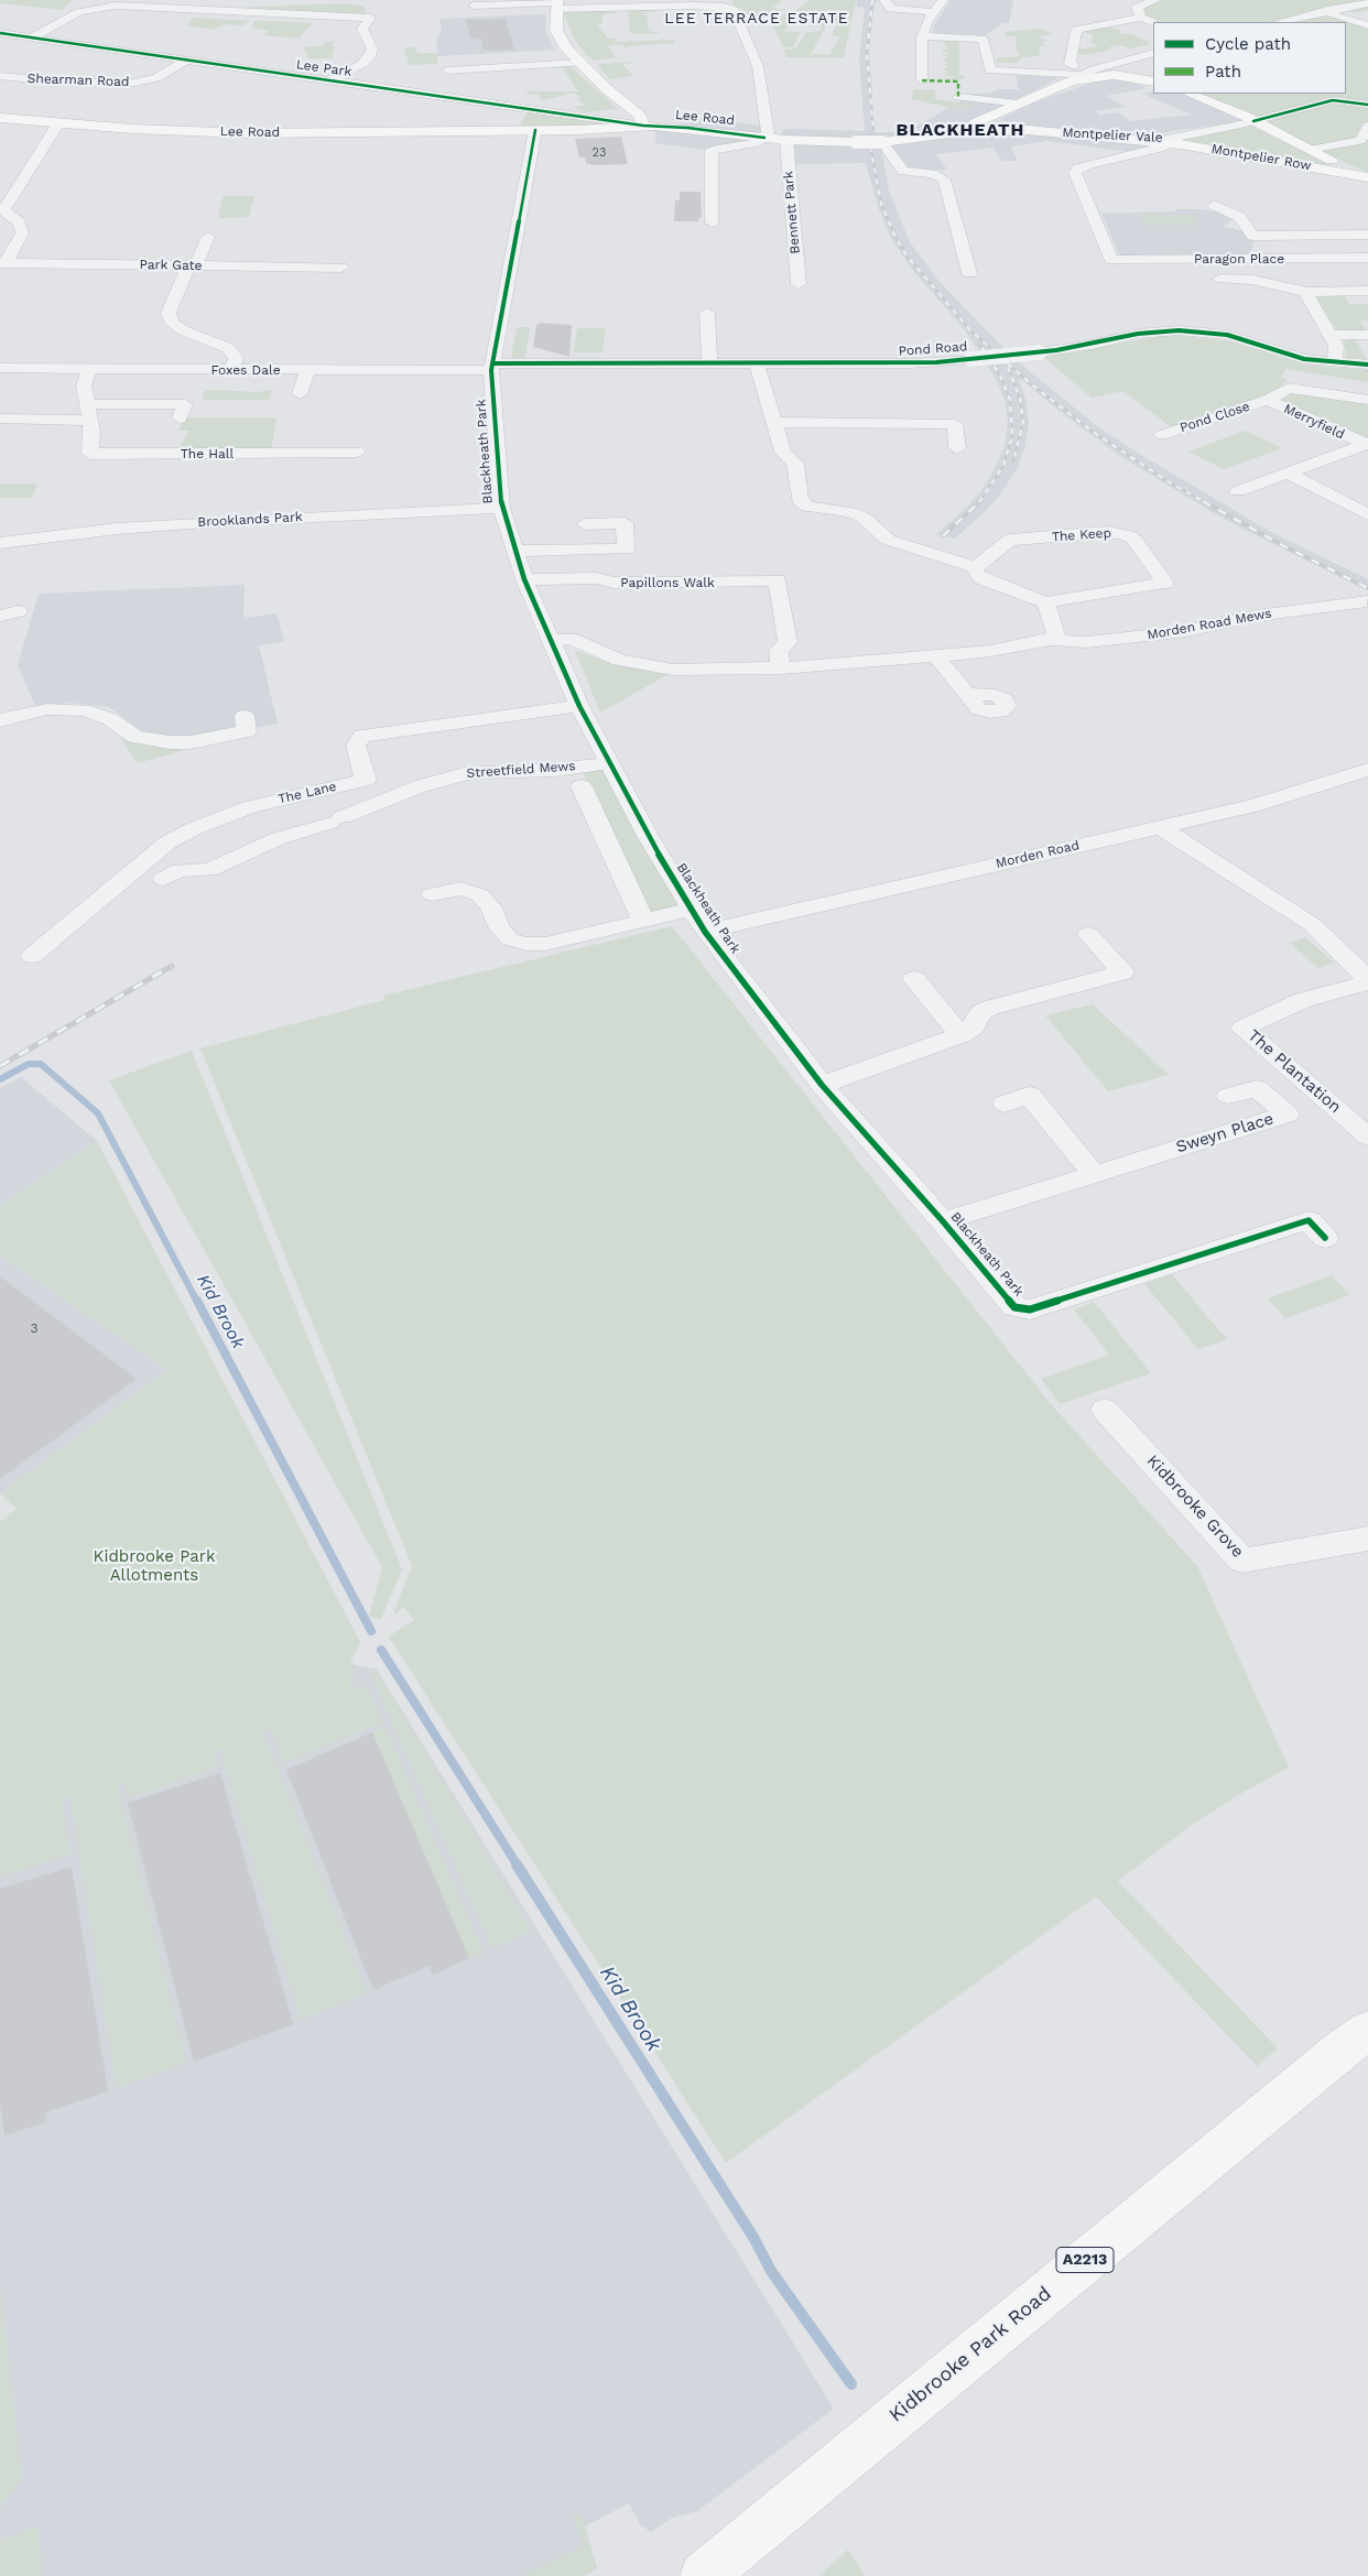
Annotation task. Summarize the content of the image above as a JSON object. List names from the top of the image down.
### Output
{
  "streets": {
    "main road": [
      "Lee Road",
      "Montpelier Vale",
      "Montpelier Row",
      "A2213",
      "Kidbrooke Park Road"
    ],
    "street": [
      "Lee Park",
      "Shearman Road",
      "Bennett Park",
      "Paragon Place",
      "Park Gate",
      "Pond Road",
      "Foxes Dale",
      "Pond Close",
      "Merryfield",
      "Blackheath Park",
      "The Hall",
      "Brooklands Park",
      "The Keep",
      "Papillons Walk",
      "Morden Road Mews",
      "Streetfield Mews",
      "The Lane",
      "Morden Road",
      "The Plantation",
      "Sweyn Place",
      "Kidbrooke Grove"
    ]
  },
  "crossings": [
    ["Lee Park", "Shearman Road"],
    ["Lee Park", "Lee Road"],
    ["Lee Road", "Montpelier Vale"],
    ["Lee Road", "Bennett Park"],
    ["Lee Road", "Blackheath Park"],
    ["Montpelier Vale", "Montpelier Row"],
    ["Montpelier Row", "Paragon Place"],
    ["Pond Road", "Foxes Dale"],
    ["Pond Road", "Blackheath Park"],
    ["Foxes Dale", "Blackheath Park"],
    ["Foxes Dale", "The Hall"],
    ["Pond Close", "Merryfield"],
    ["Blackheath Park", "Brooklands Park"],
    ["Blackheath Park", "Papillons Walk"],
    ["Blackheath Park", "Streetfield Mews"],
    ["Blackheath Park", "The Lane"],
    ["Blackheath Park", "Morden Road"],
    ["Blackheath Park", "Sweyn Place"],
    ["Morden Road", "The Plantation"]
  ],
  "districts": ["LEE TERRACE ESTATE", "BLACKHEATH"],
  "water": ["Kid Brook"],
  "parks": ["Kidbrooke Park Allotments"],
  "house_numbers": ["23", "3"],
  "legend": ["Cycle path", "Path"]
}
